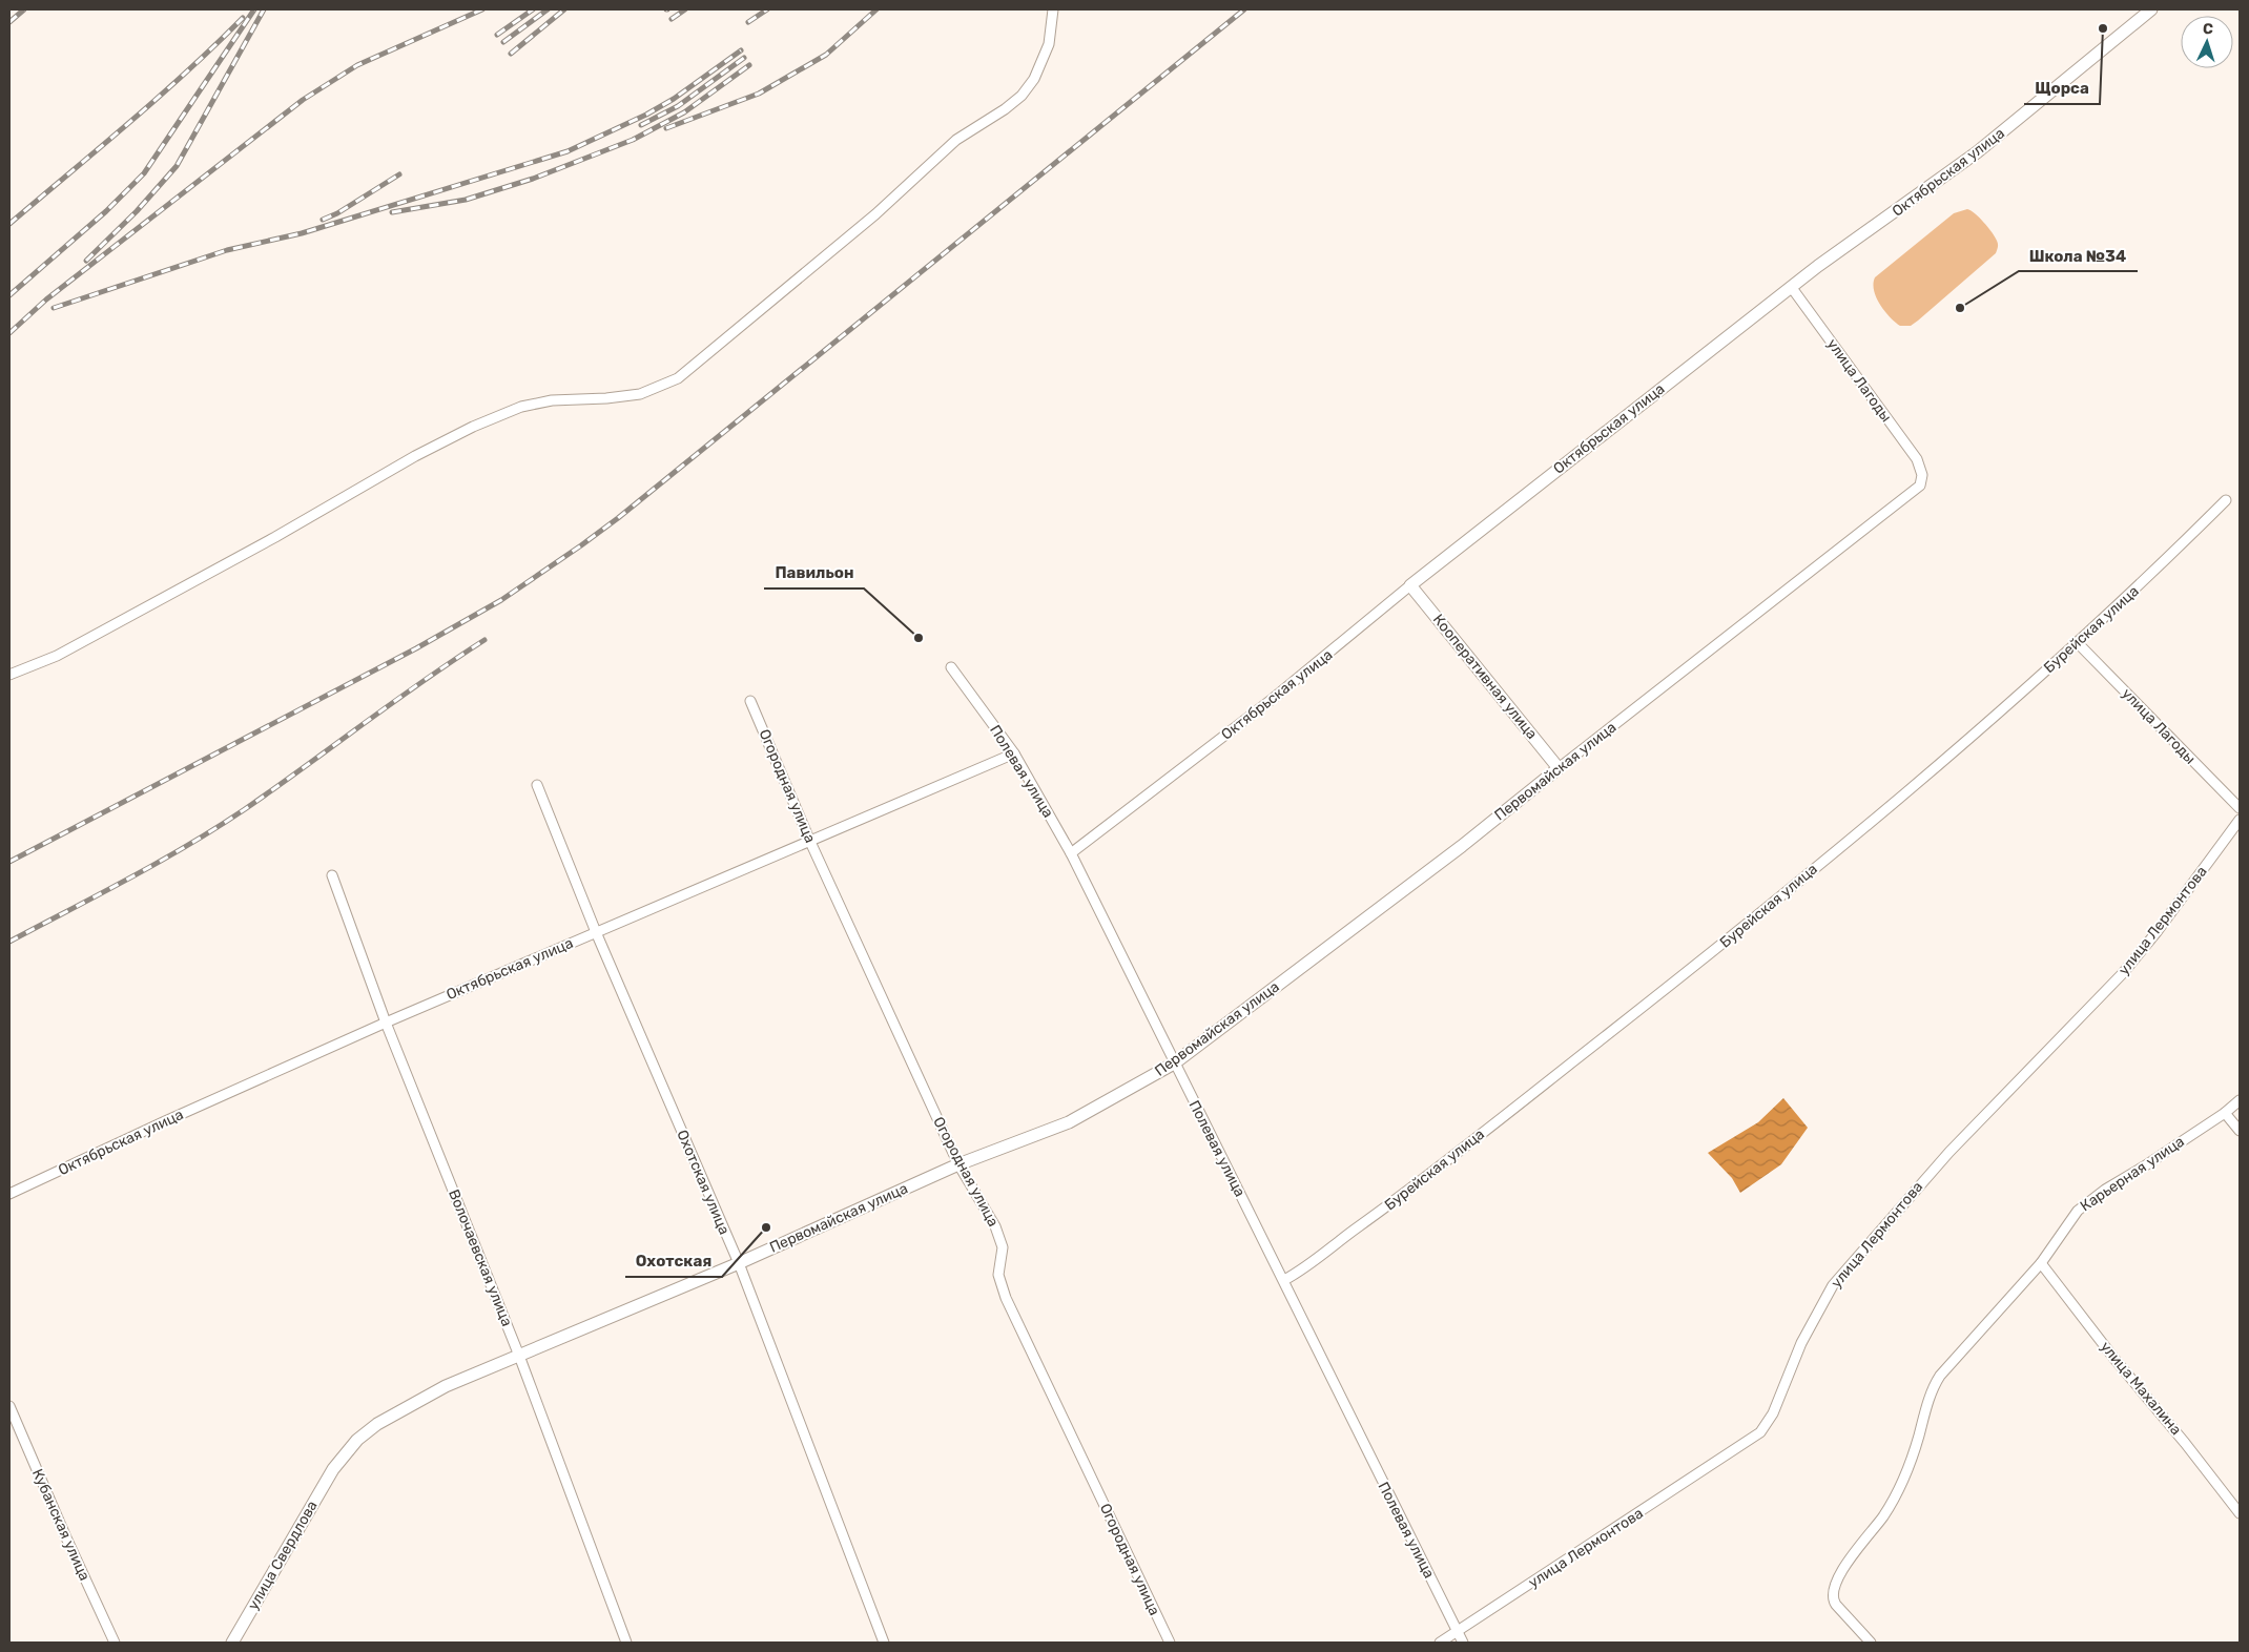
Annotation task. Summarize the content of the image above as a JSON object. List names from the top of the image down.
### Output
{
  "streets": {
    "main road": [
      "Октябрьская улица",
      "Кооперативная улица",
      "Первомайская улица",
      "улица Свердлова"
    ],
    "street": [
      "улица Лагоды",
      "Бурейская улица",
      "Полевая улица",
      "Огородная улица",
      "улица Лермонтова",
      "Карьерная улица",
      "Охотская улица",
      "Волочаевская улица",
      "улица Махалина",
      "Кубанская улица"
    ]
  },
  "crossings": [
    ["Октябрьская улица", "улица Лагоды"],
    ["Октябрьская улица", "Кооперативная улица"],
    ["Октябрьская улица", "Полевая улица"],
    ["Октябрьская улица", "Огородная улица"],
    ["Октябрьская улица", "Охотская улица"],
    ["Октябрьская улица", "Волочаевская улица"],
    ["улица Лагоды", "Бурейская улица"],
    ["улица Лагоды", "Первомайская улица"],
    ["Бурейская улица", "Полевая улица"],
    ["Кооперативная улица", "Первомайская улица"],
    ["Полевая улица", "Первомайская улица"],
    ["Полевая улица", "улица Лермонтова"],
    ["Первомайская улица", "Огородная улица"],
    ["Первомайская улица", "Охотская улица"],
    ["Первомайская улица", "Волочаевская улица"],
    ["Первомайская улица", "улица Свердлова"],
    ["Карьерная улица", "улица Махалина"]
  ],
  "places": [
    "Щорса",
    "Школа №34",
    "Павильон",
    "Охотская"
  ],
  "north": "top"
}
